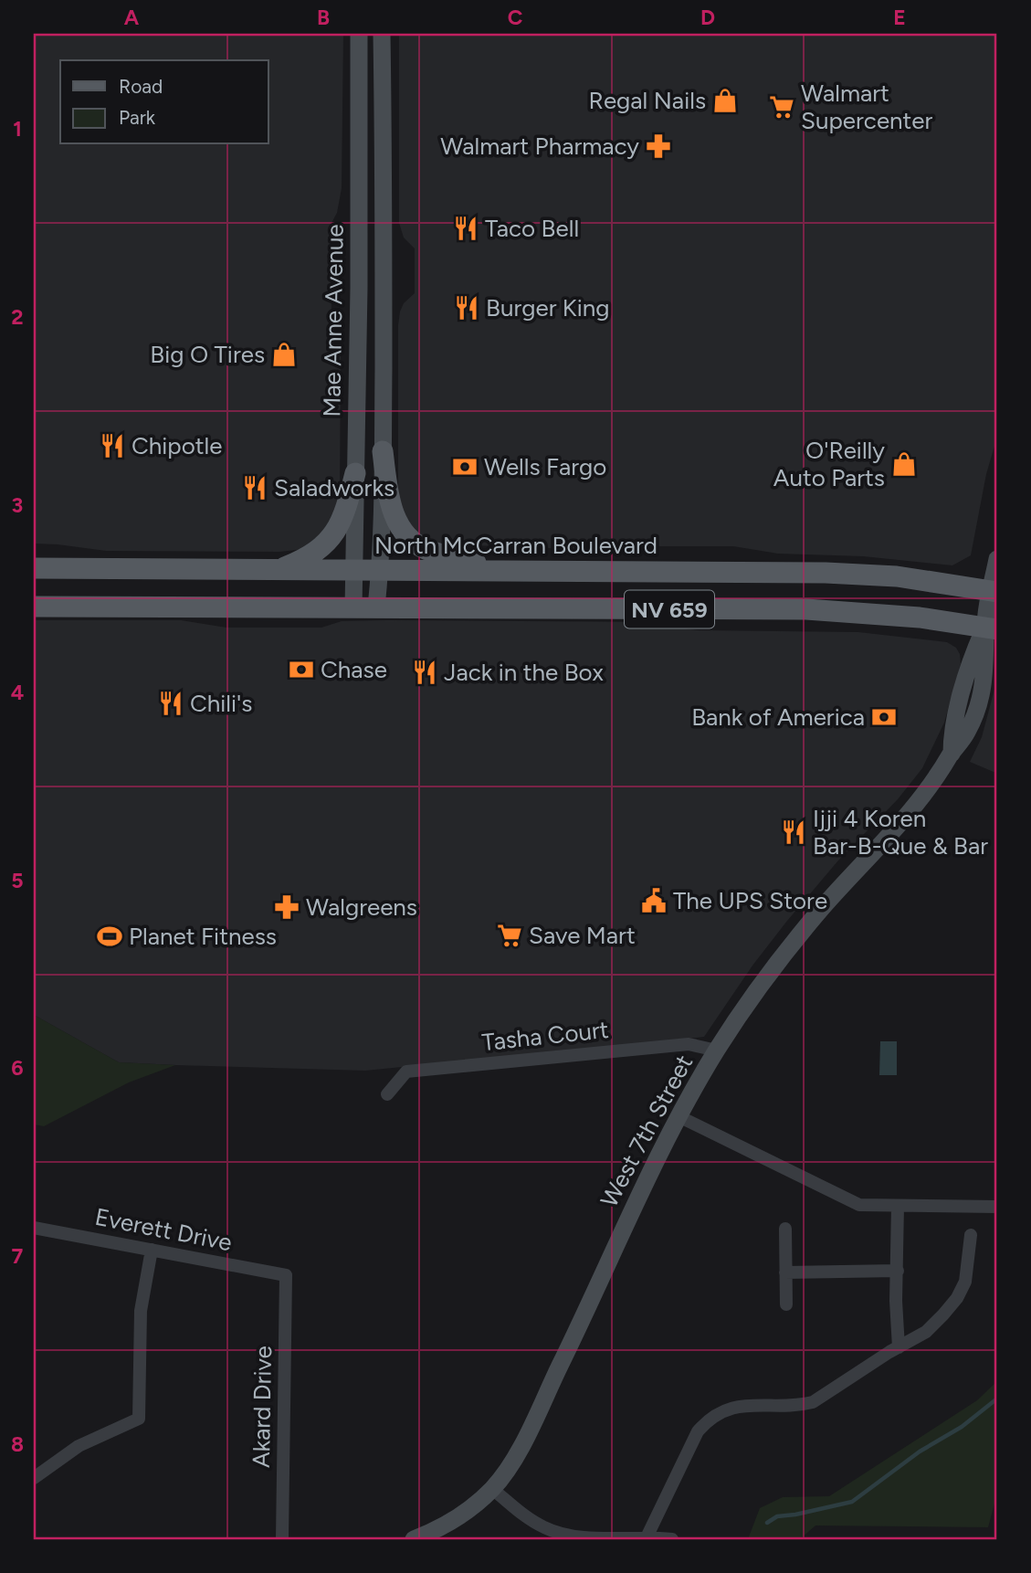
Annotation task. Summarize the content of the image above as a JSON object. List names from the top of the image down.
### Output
{
  "streets": {
    "main road": [
      "Mae Anne Avenue",
      "North McCarran Boulevard",
      "NV 659",
      "West 7th Street"
    ],
    "street": ["Tasha Court", "Everett Drive", "Akard Drive"]
  },
  "crossings": [
    ["Mae Anne Avenue", "North McCarran Boulevard"],
    ["Mae Anne Avenue", "NV 659"],
    ["North McCarran Boulevard", "West 7th Street"],
    ["NV 659", "West 7th Street"],
    ["Tasha Court", "West 7th Street"],
    ["Everett Drive", "Akard Drive"]
  ],
  "places": {
    "shop": ["Regal Nails", "Big O Tires", "O'Reilly Auto Parts"],
    "supermarket": ["Walmart Supercenter", "Save Mart"],
    "pharmacy": ["Walmart Pharmacy", "Walgreens"],
    "restaurant": [
      "Taco Bell",
      "Burger King",
      "Chipotle",
      "Saladworks",
      "Jack in the Box",
      "Chili's",
      "Ijji 4 Koren Bar-B-Que & Bar"
    ],
    "bank": ["Wells Fargo", "Chase", "Bank of America"],
    "public building": ["The UPS Store"],
    "sports": ["Planet Fitness"]
  },
  "legend": ["Road", "Park"],
  "grid": {
    "columns": [
      "A",
      "B",
      "C",
      "D",
      "E"
    ],
    "rows": [
      "1",
      "2",
      "3",
      "4",
      "5",
      "6",
      "7",
      "8"
    ]
  }
}
